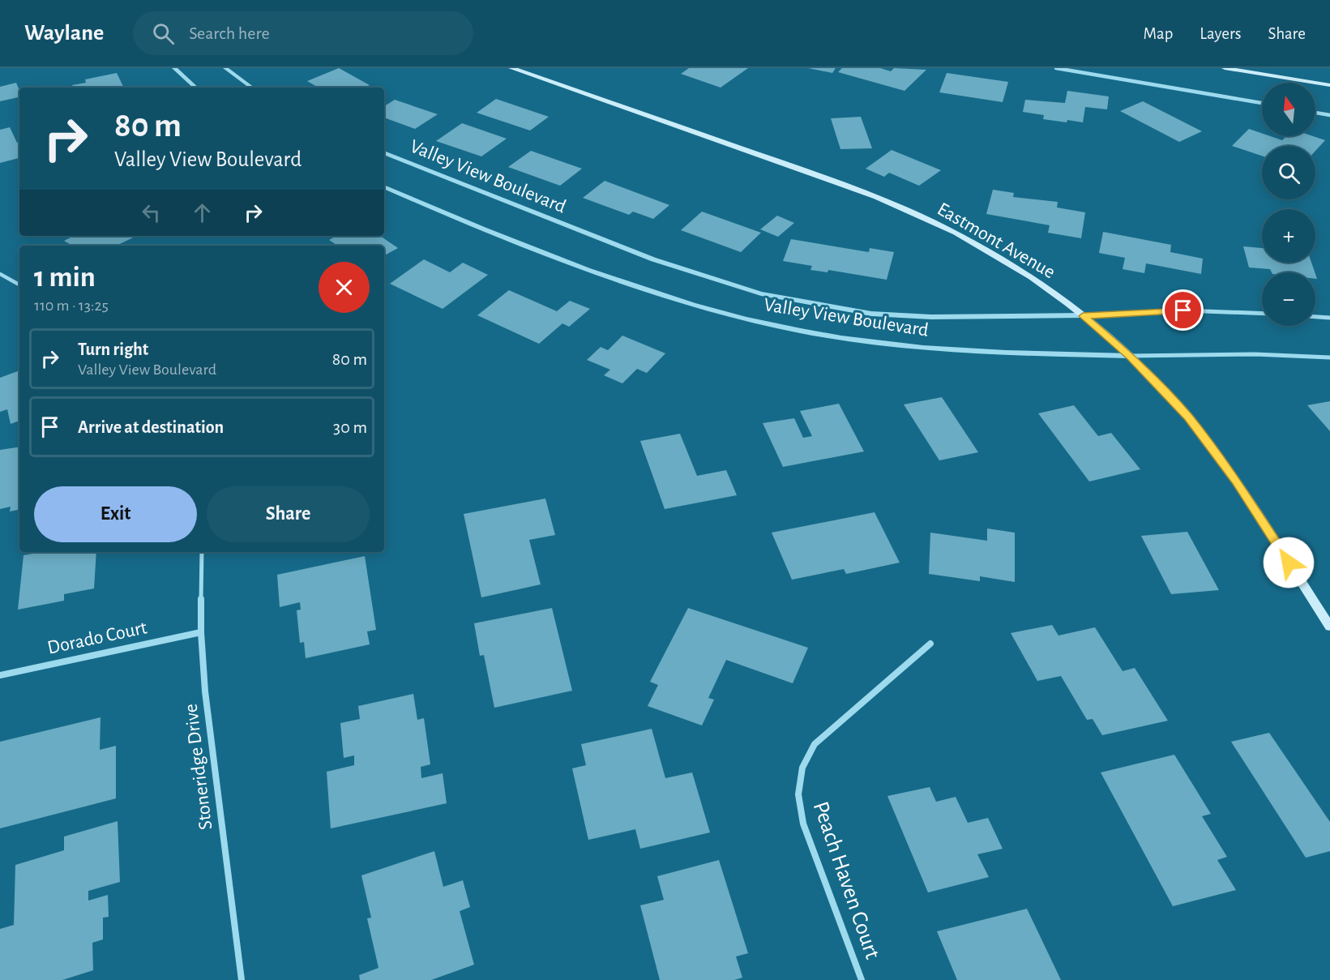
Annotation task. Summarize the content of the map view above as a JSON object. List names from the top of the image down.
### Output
{
  "streets": {
    "main road": ["Eastmont Avenue"],
    "street": [
      "Valley View Boulevard",
      "Dorado Court",
      "Stoneridge Drive",
      "Peach Haven Court"
    ]
  },
  "crossings": [
    ["Valley View Boulevard", "Eastmont Avenue"],
    ["Dorado Court", "Stoneridge Drive"]
  ],
  "north": "top",
  "page": {
    "header": "Waylane",
    "search": "Search here",
    "nav": ["Map", "Layers", "Share"],
    "map_buttons": ["+", "−"],
    "turn": ["80 m", "Valley View Boulevard"],
    "heading": ["1 min", "110 m · 13:25"],
    "list": [
      {
        "name": "Turn right",
        "note": "Valley View Boulevard",
        "value": "80 m"
      },
      {
        "name": "Arrive at destination",
        "value": "30 m"
      }
    ],
    "buttons": ["Exit", "Share"]
  }
}
